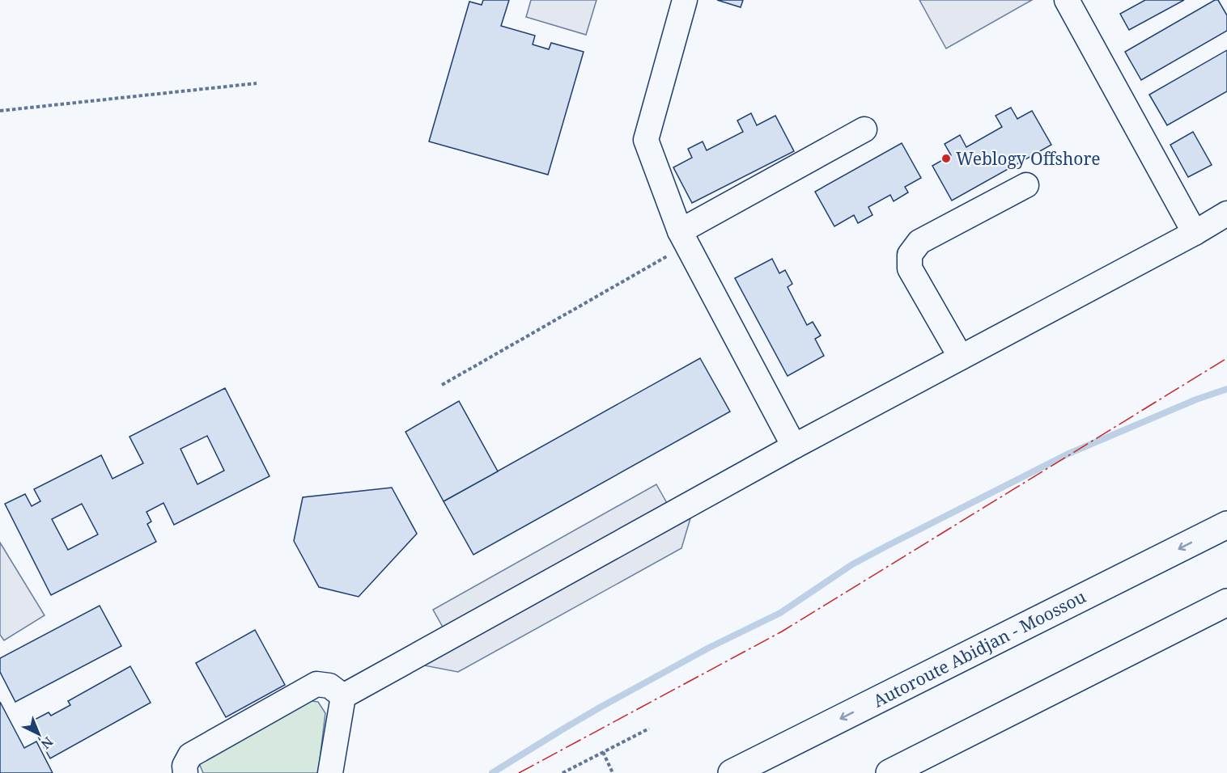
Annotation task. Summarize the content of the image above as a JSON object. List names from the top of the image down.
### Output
{
  "streets": {
    "highway": ["Autoroute Abidjan - Moossou"]
  },
  "places": ["Weblogy Offshore"],
  "north": "bottom right"
}
